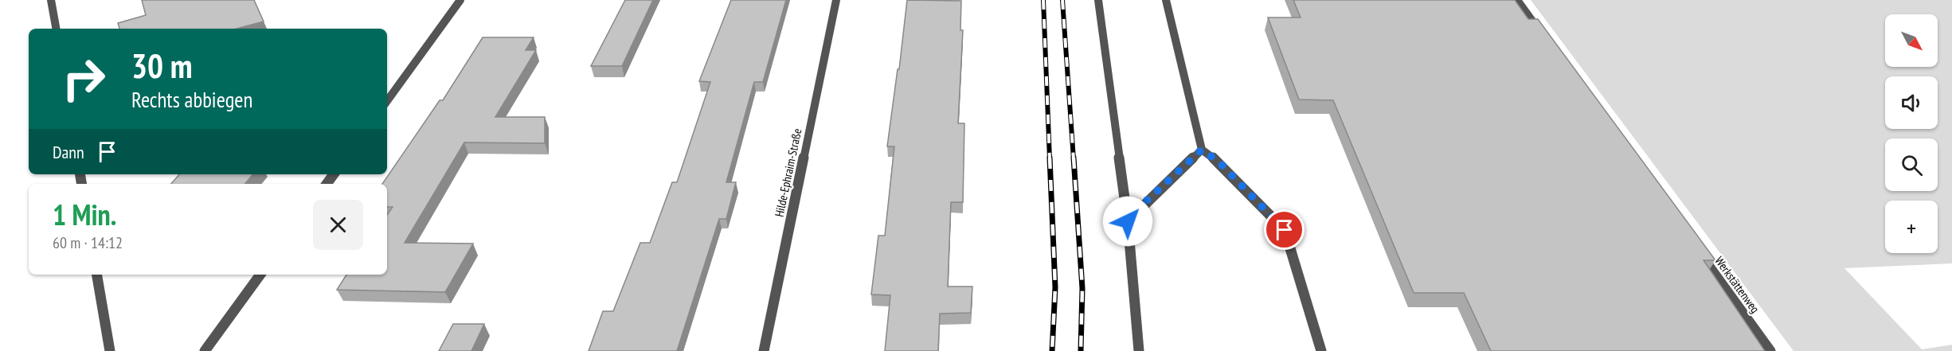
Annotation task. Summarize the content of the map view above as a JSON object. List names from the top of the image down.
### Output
{
  "streets": {
    "street": ["Hilde-Ephraim-Straße", "Werkstättenweg"]
  },
  "north": "bottom right",
  "page": {
    "map_buttons": "+",
    "turn": ["30 m", "Rechts abbiegen"],
    "then": "Dann",
    "heading": ["1 Min.", "60 m · 14:12"]
  }
}
